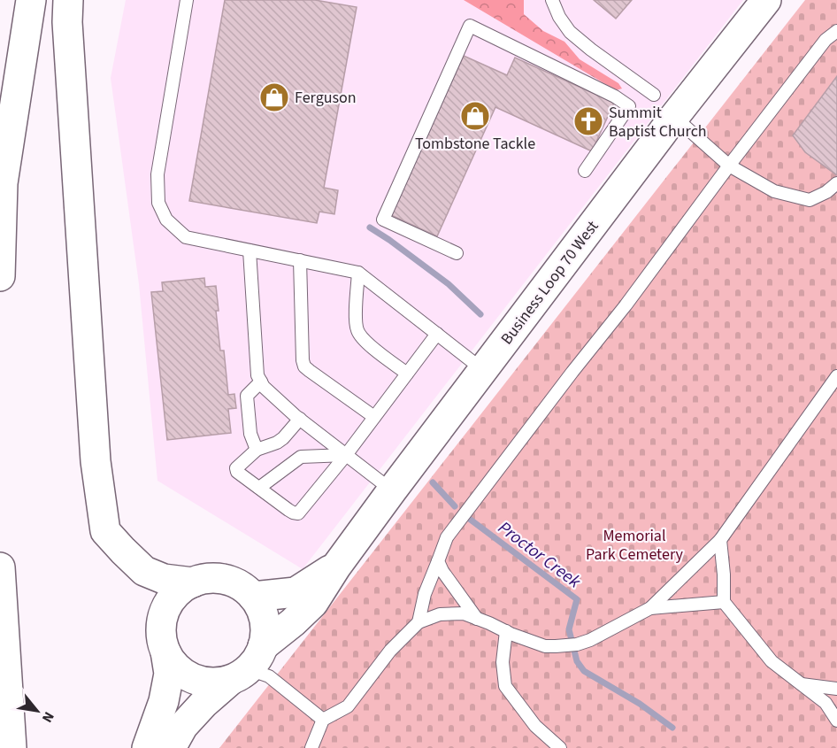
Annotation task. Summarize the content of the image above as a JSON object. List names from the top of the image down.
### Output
{
  "streets": {
    "main road": ["Business Loop 70 West"]
  },
  "water": ["Proctor Creek"],
  "parks": ["Memorial Park Cemetery"],
  "places": {
    "shop": ["Ferguson", "Tombstone Tackle"],
    "church": ["Summit Baptist Church"]
  },
  "north": "bottom right"
}
